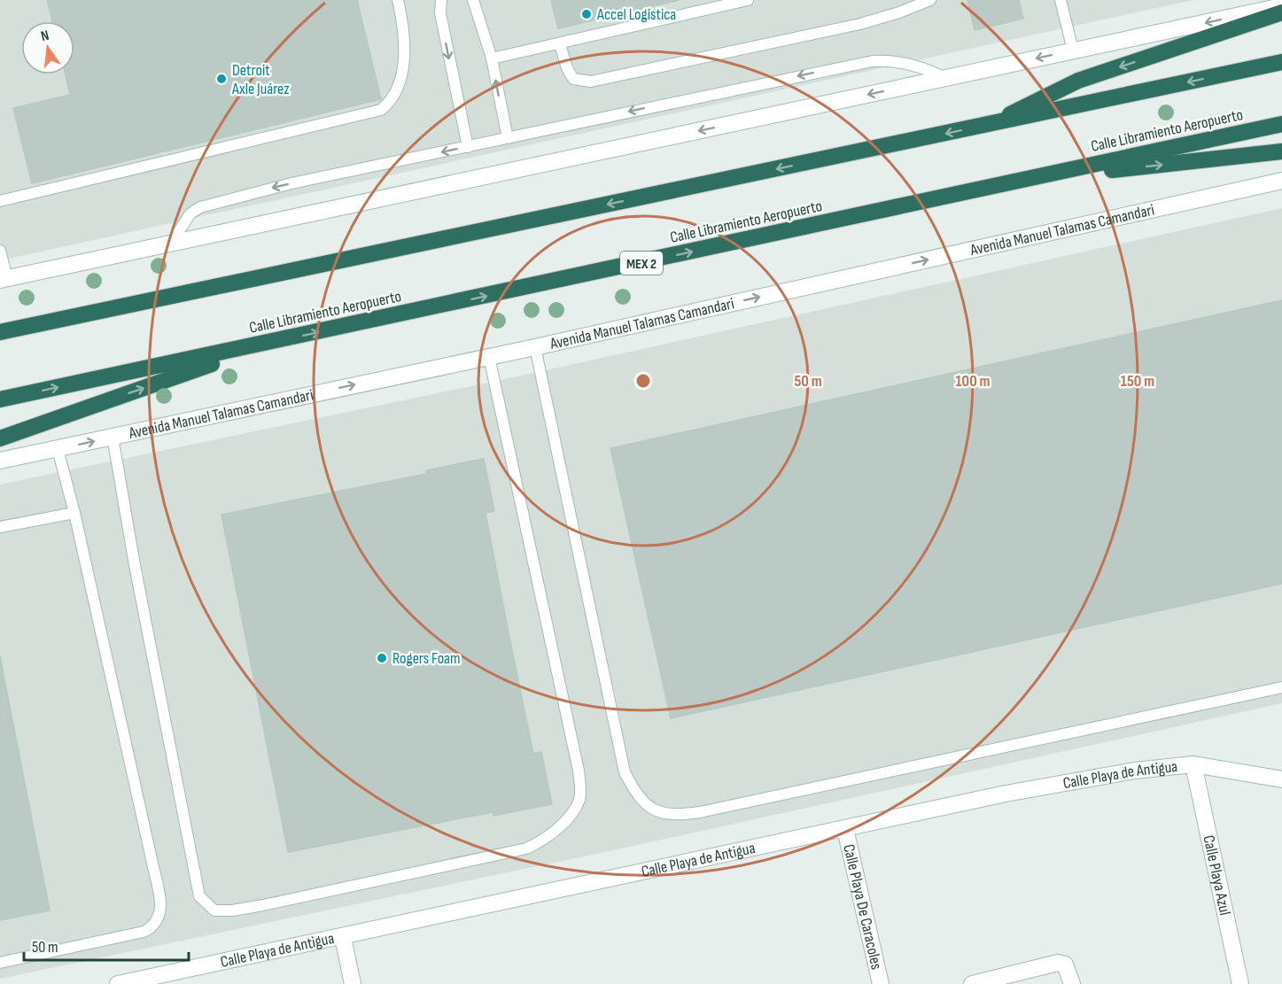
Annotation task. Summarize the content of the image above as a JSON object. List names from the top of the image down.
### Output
{
  "streets": {
    "highway": ["Calle Libramiento Aeropuerto", "MEX 2"],
    "main road": [
      "Avenida Manuel Talamas Camandari",
      "Calle Playa de Antigua",
      "Calle Playa Azul",
      "Calle Playa De Caracoles"
    ]
  },
  "crossings": [
    ["Calle Playa de Antigua", "Calle Playa Azul"],
    ["Calle Playa de Antigua", "Calle Playa De Caracoles"]
  ],
  "one_way": ["Avenida Manuel Talamas Camandari"],
  "places": ["Accel Logística", "Detroit Axle Juárez", "Rogers Foam"],
  "scale_bar": "50 m",
  "north": "top",
  "rings": ["50 m", "100 m", "150 m"]
}
